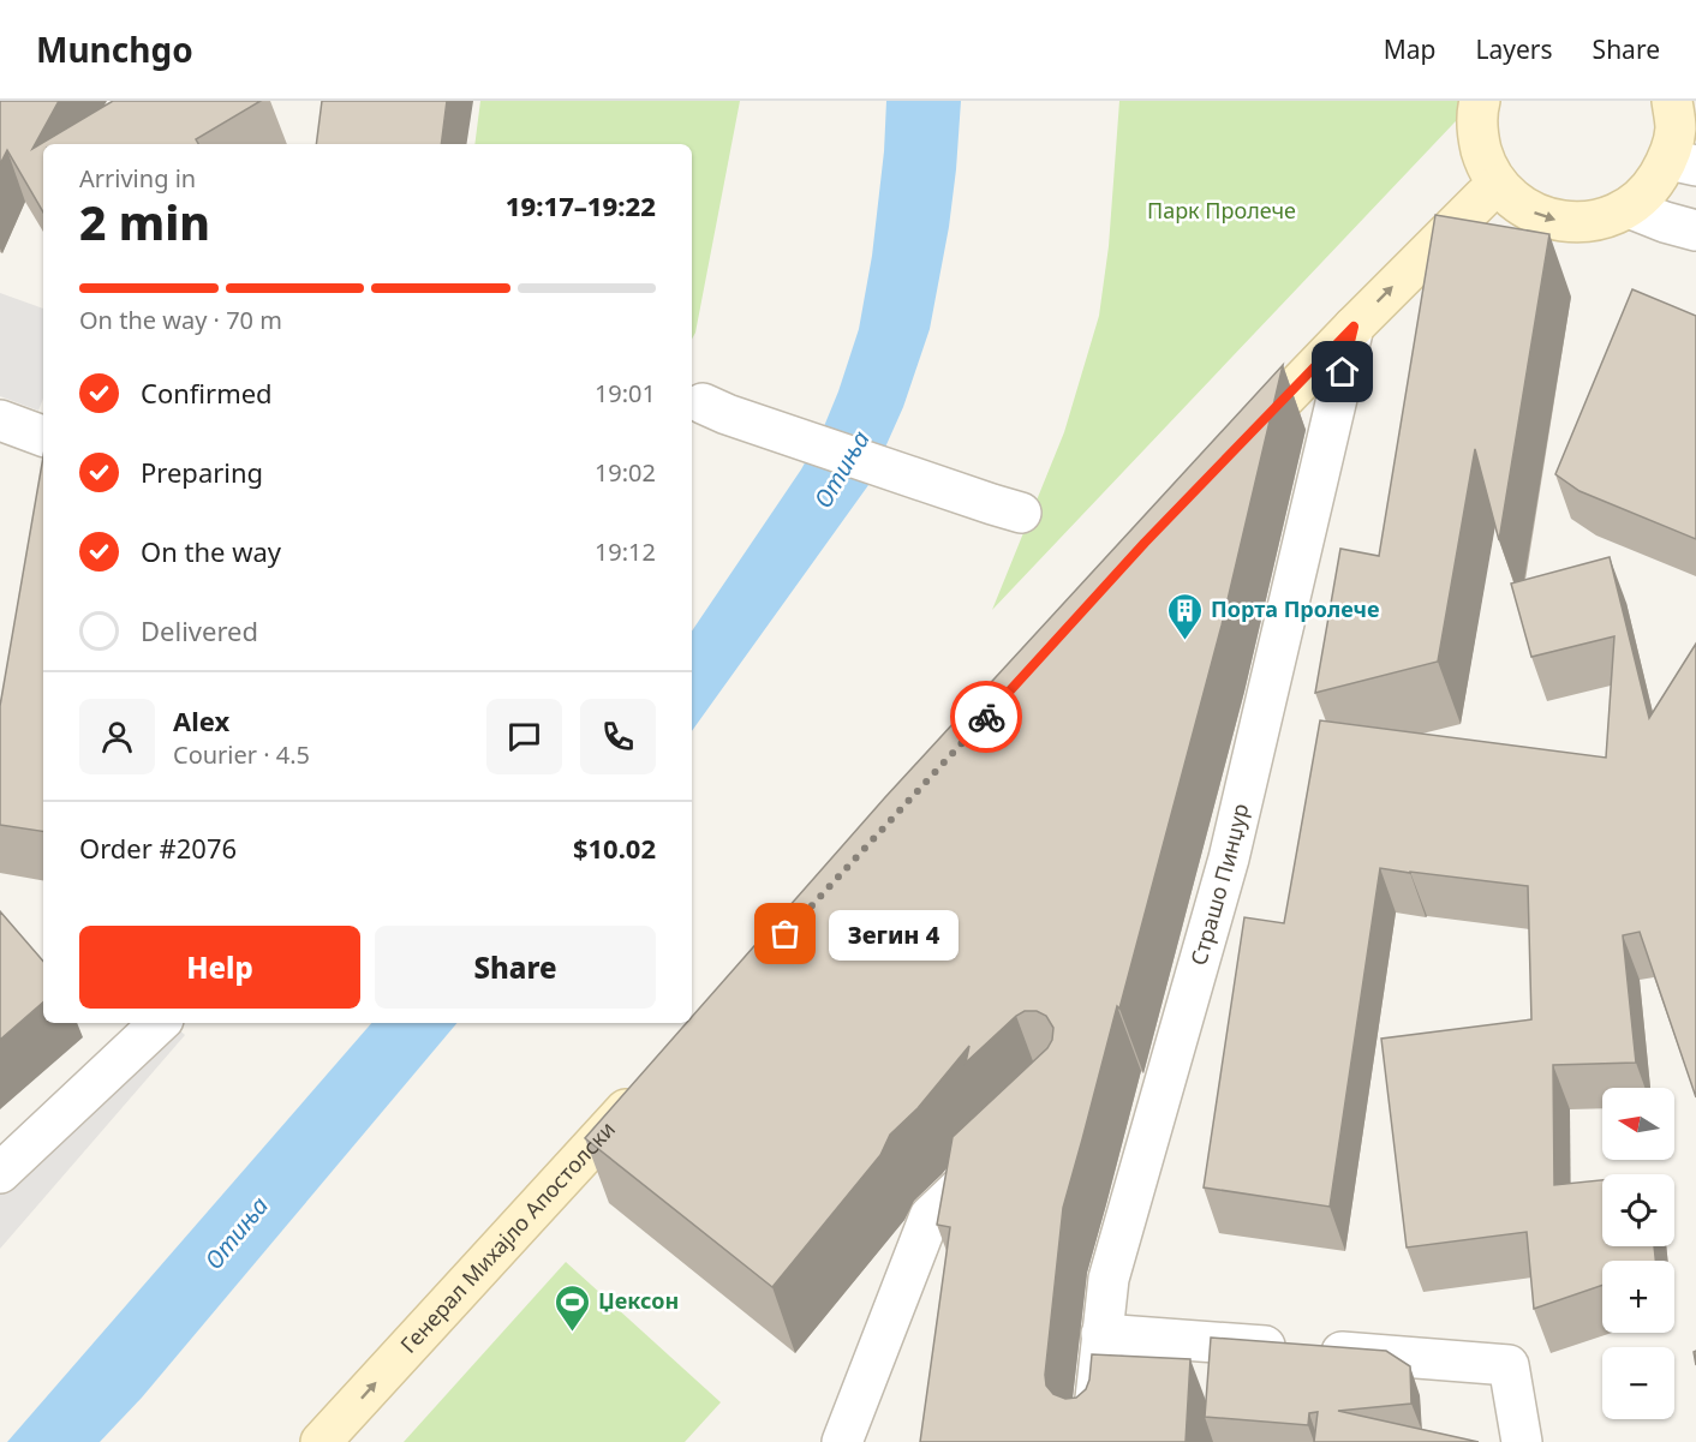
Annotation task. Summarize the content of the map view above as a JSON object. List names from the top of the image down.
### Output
{
  "streets": {
    "street": ["Страшо Пинџур", "Генерал Михајло Апостолски"]
  },
  "one_way": ["Генерал Михајло Апостолски"],
  "water": ["Отиња"],
  "parks": ["Парк Пролече"],
  "places": {
    "building": ["Порта Пролече"],
    "other": ["Зегин 4"],
    "sports": ["Џексон"]
  },
  "north": "left",
  "page": {
    "header": "Munchgo",
    "nav": ["Map", "Layers", "Share"],
    "heading": ["2 min", "Arriving in", "19:17–19:22"],
    "panel": [
      "Alex",
      "Courier · 4.5",
      "Order #2076",
      "$10.02"
    ],
    "bar": "On the way · 70 m",
    "list": [
      ["Confirmed", "19:01"],
      ["Preparing", "19:02"],
      ["On the way", "19:12"],
      "Delivered"
    ],
    "bubble": "Зегин 4",
    "buttons": ["Help", "Share"],
    "map_buttons": ["+", "−"]
  }
}
